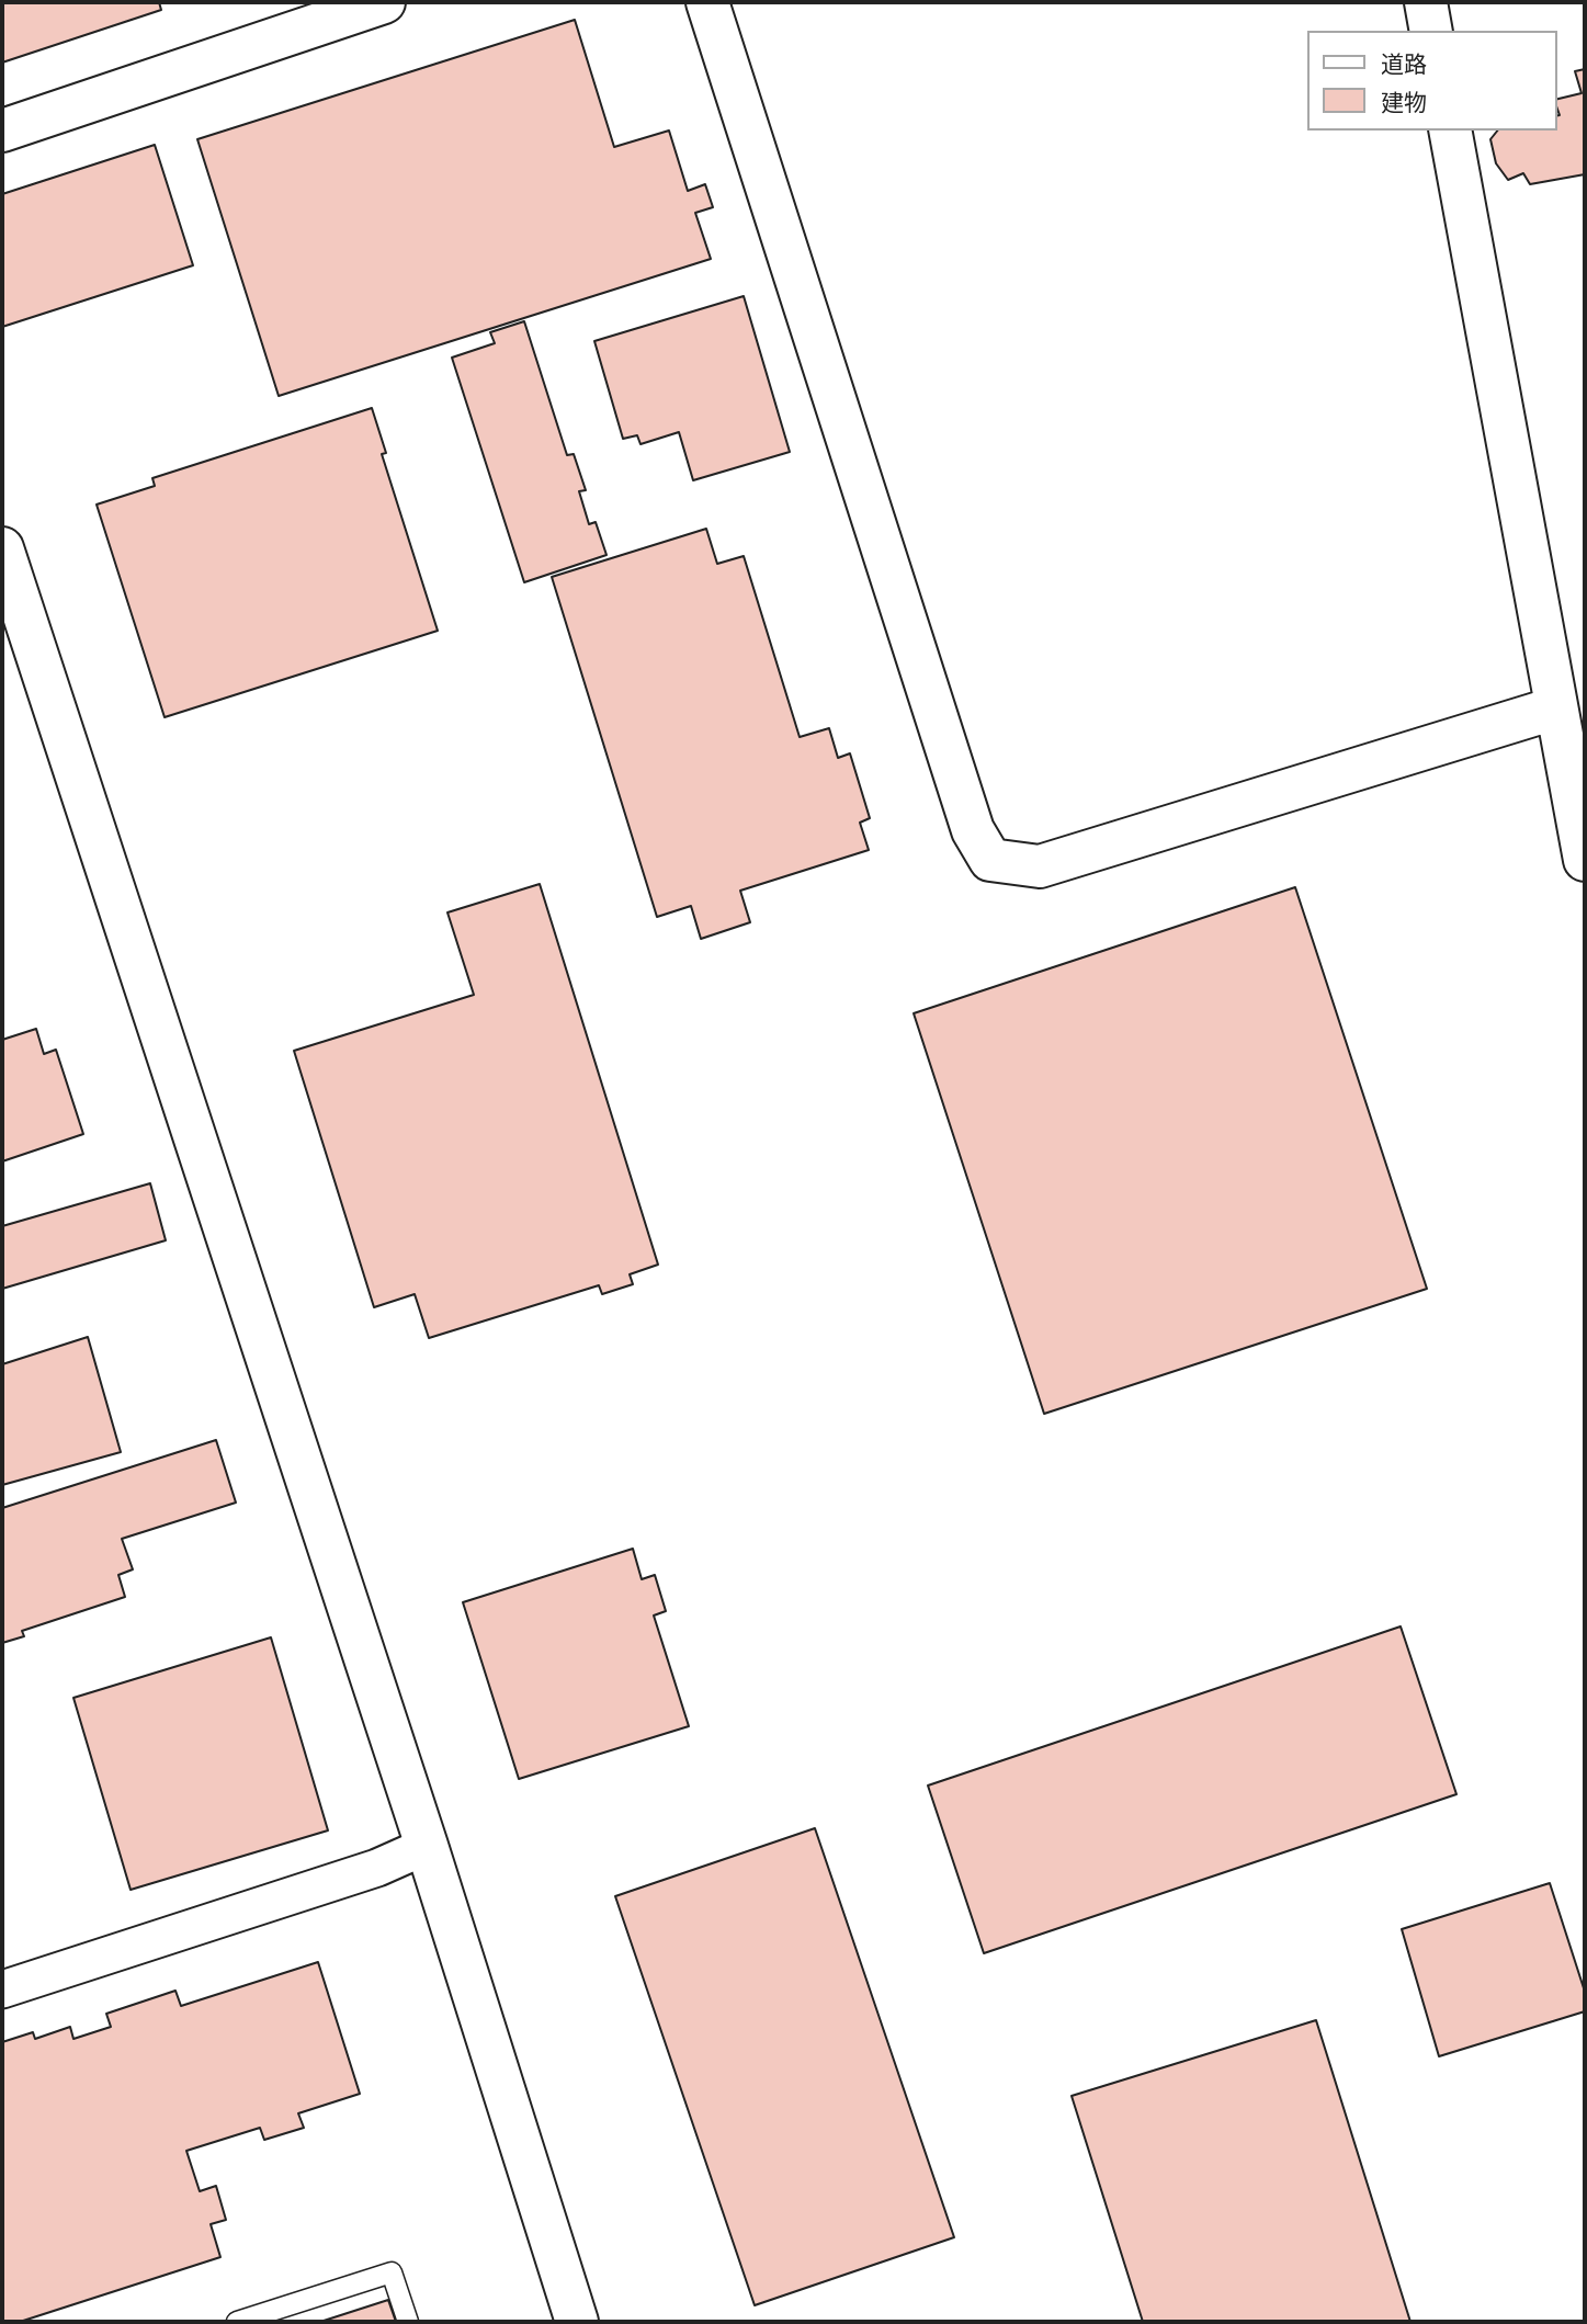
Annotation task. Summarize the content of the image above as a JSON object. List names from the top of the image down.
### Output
{
  "legend": ["道路", "建物"]
}
